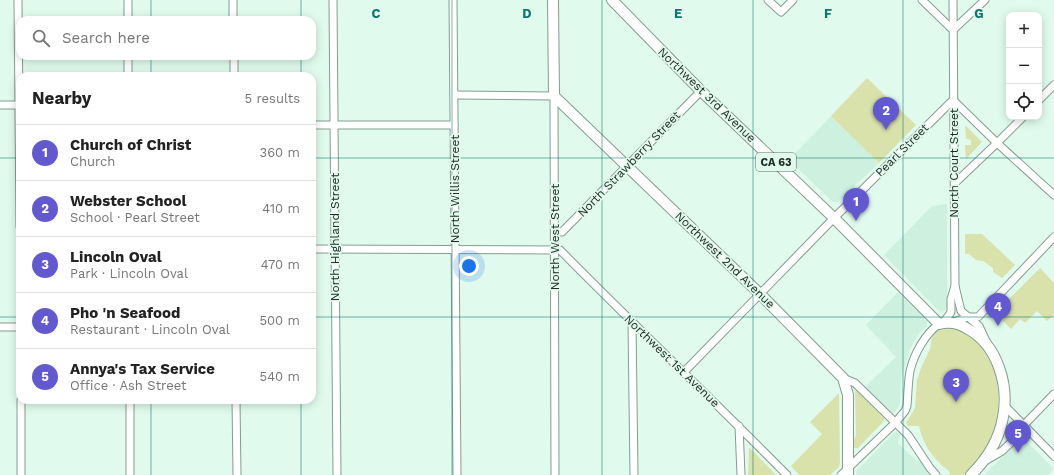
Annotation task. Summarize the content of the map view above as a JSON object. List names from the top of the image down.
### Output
{
  "streets": {
    "main road": [
      "Northwest 3rd Avenue",
      "CA 63",
      "North West Street",
      "Northwest 2nd Avenue"
    ],
    "street": [
      "Pearl Street",
      "North Court Street",
      "North Strawberry Street",
      "North Willis Street",
      "North Highland Street",
      "Northwest 1st Avenue"
    ]
  },
  "crossings": [
    ["Northwest 3rd Avenue", "Pearl Street"],
    ["Northwest 3rd Avenue", "CA 63"],
    ["Northwest 3rd Avenue", "North Court Street"],
    ["Northwest 3rd Avenue", "North Strawberry Street"],
    ["Pearl Street", "North Court Street"],
    ["Pearl Street", "Northwest 2nd Avenue"],
    ["Pearl Street", "Northwest 1st Avenue"],
    ["CA 63", "North Court Street"],
    ["North Strawberry Street", "North West Street"],
    ["North Strawberry Street", "Northwest 2nd Avenue"],
    ["North West Street", "Northwest 2nd Avenue"],
    ["North West Street", "Northwest 1st Avenue"]
  ],
  "page": {
    "map_buttons": ["+", "−"],
    "search": "Search here",
    "heading": ["Nearby", "5 results"],
    "pins": [
      "2",
      "1",
      "4",
      "3",
      "5"
    ],
    "list": [
      {
        "mark": "1",
        "name": "Church of Christ",
        "note": "Church",
        "value": "360 m"
      },
      {
        "mark": "2",
        "name": "Webster School",
        "note": "School · Pearl Street",
        "value": "410 m"
      },
      {
        "mark": "3",
        "name": "Lincoln Oval",
        "note": "Park · Lincoln Oval",
        "value": "470 m"
      },
      {
        "mark": "4",
        "name": "Pho 'n Seafood",
        "note": "Restaurant · Lincoln Oval",
        "value": "500 m"
      },
      {
        "mark": "5",
        "name": "Annya's Tax Service",
        "note": "Office · Ash Street",
        "value": "540 m"
      }
    ]
  },
  "grid": {
    "columns": [
      "C",
      "D",
      "E",
      "F",
      "G"
    ]
  }
}
